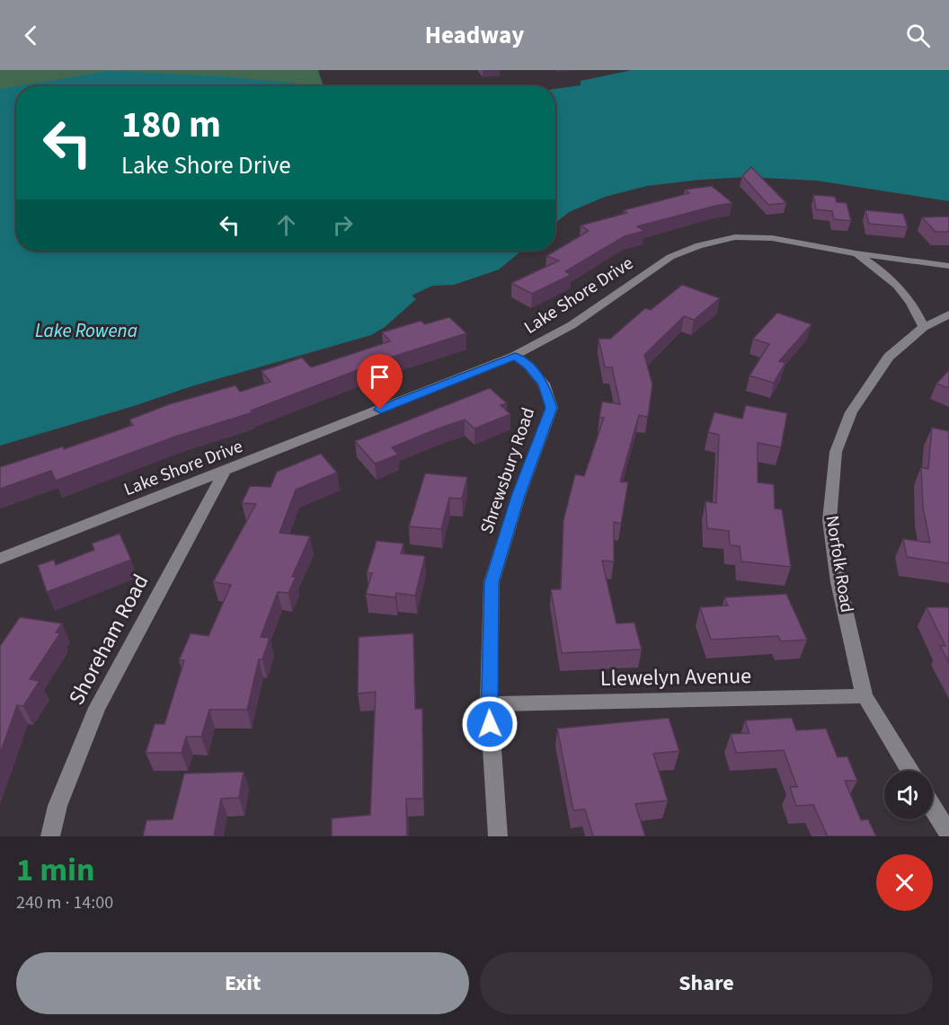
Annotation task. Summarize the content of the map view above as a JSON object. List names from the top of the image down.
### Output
{
  "streets": {
    "street": [
      "Lake Shore Drive",
      "Shrewsbury Road",
      "Norfolk Road",
      "Shoreham Road",
      "Llewelyn Avenue"
    ]
  },
  "crossings": [
    ["Lake Shore Drive", "Shrewsbury Road"],
    ["Lake Shore Drive", "Shoreham Road"],
    ["Shrewsbury Road", "Llewelyn Avenue"],
    ["Norfolk Road", "Llewelyn Avenue"]
  ],
  "water": ["Lake Rowena"],
  "page": {
    "header": "Headway",
    "turn": ["180 m", "Lake Shore Drive"],
    "heading": ["1 min", "240 m · 14:00"],
    "buttons": ["Exit", "Share"]
  }
}
